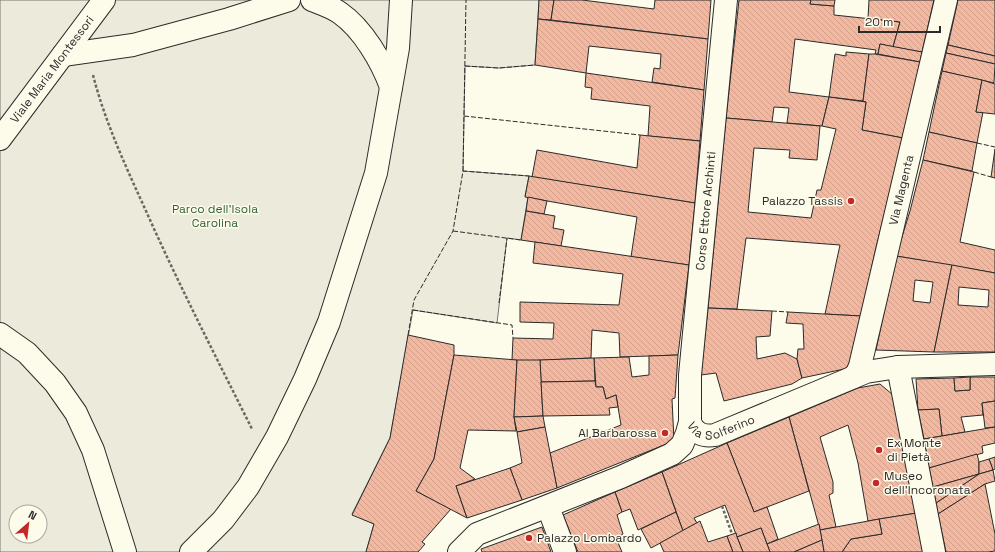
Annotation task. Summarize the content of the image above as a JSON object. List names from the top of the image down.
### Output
{
  "streets": {
    "street": [
      "Viale Maria Montessori",
      "Via Magenta",
      "Corso Ettore Archinti",
      "Via Solferino"
    ]
  },
  "crossings": [
    ["Via Magenta", "Via Solferino"],
    ["Corso Ettore Archinti", "Via Solferino"]
  ],
  "parks": ["Parco dell'Isola Carolina"],
  "places": [
    "Palazzo Tassis",
    "Al Barbarossa",
    "Ex Monte di Pietà",
    "Museo dell'Incoronata",
    "Palazzo Lombardo"
  ],
  "scale_bar": "20 m",
  "north": "top right"
}
